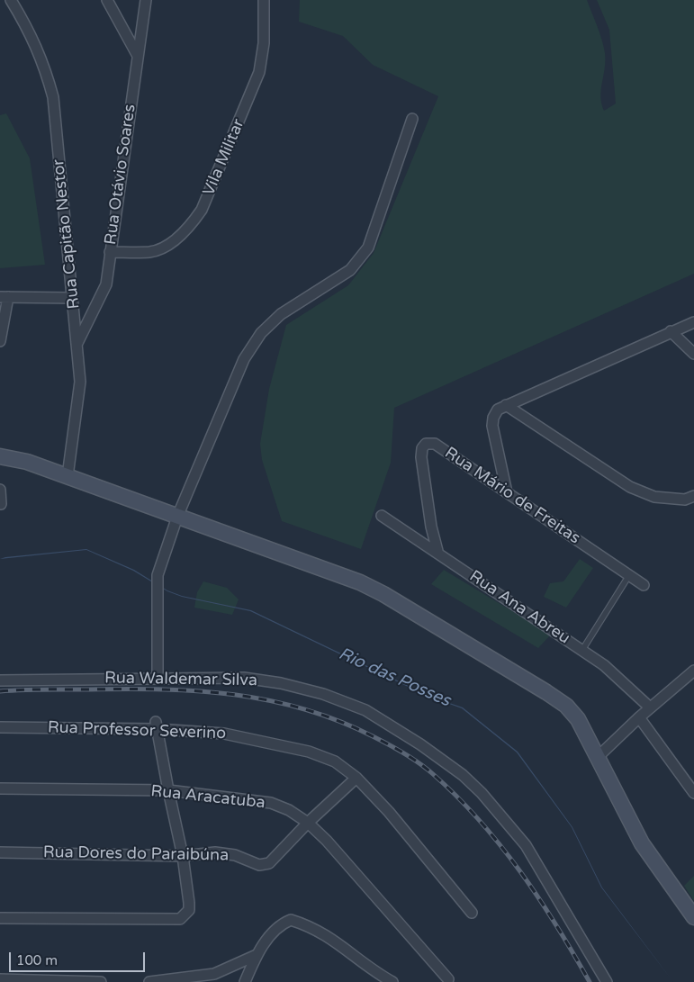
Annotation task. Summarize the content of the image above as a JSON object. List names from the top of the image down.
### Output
{
  "streets": {
    "street": [
      "Vila Militar",
      "Rua Otávio Soares",
      "Rua Capitão Nestor",
      "Rua Mário de Freitas",
      "Rua Ana Abreu",
      "Rua Waldemar Silva",
      "Rua Professor Severino",
      "Rua Aracatuba",
      "Rua Dores do Paraibúna"
    ]
  },
  "crossings": [
    ["Vila Militar", "Rua Otávio Soares"],
    ["Rua Otávio Soares", "Rua Capitão Nestor"],
    ["Rua Mário de Freitas", "Rua Ana Abreu"],
    ["Rua Aracatuba", "Rua Dores do Paraibúna"]
  ],
  "water": ["Rio das Posses"],
  "scale_bar": "100 m"
}
